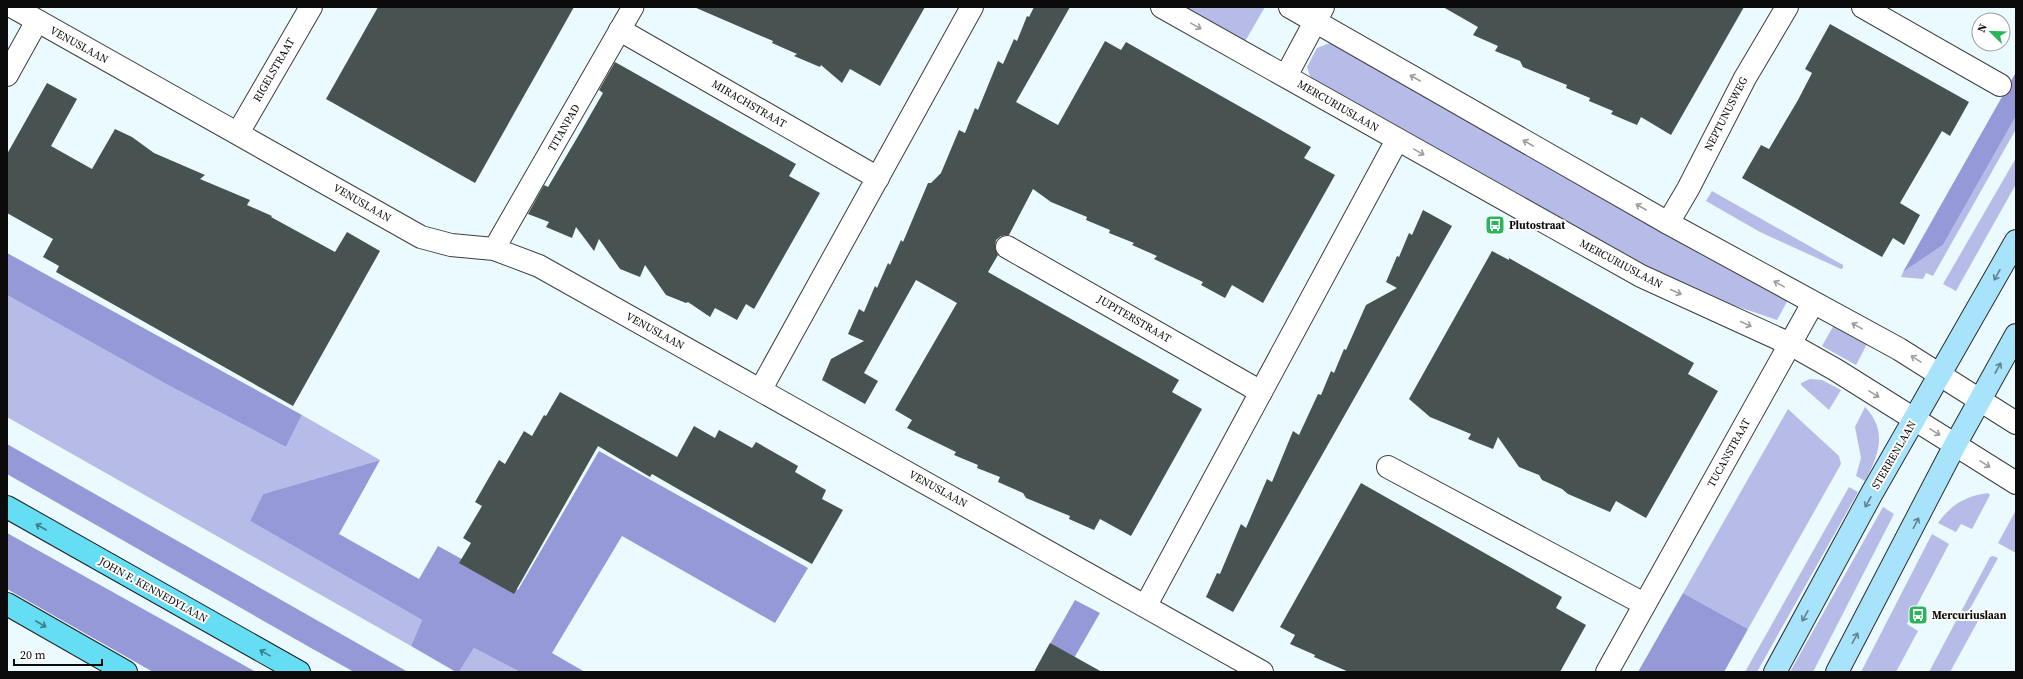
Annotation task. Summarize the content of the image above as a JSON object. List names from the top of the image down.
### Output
{
  "streets": {
    "main road": ["STERRENLAAN", "JOHN F. KENNEDYLAAN"],
    "street": [
      "VENUSLAAN",
      "RIGELSTRAAT",
      "MIRACHSTRAAT",
      "MERCURIUSLAAN",
      "NEPTUNUSWEG",
      "TITANPAD",
      "JUPITERSTRAAT",
      "TUCANSTRAAT"
    ]
  },
  "crossings": [
    ["VENUSLAAN", "RIGELSTRAAT"],
    ["VENUSLAAN", "TITANPAD"],
    ["MIRACHSTRAAT", "TITANPAD"],
    ["MERCURIUSLAAN", "TUCANSTRAAT"],
    ["MERCURIUSLAAN", "STERRENLAAN"]
  ],
  "places": {
    "bus stop": ["Plutostraat", "Mercuriuslaan"]
  },
  "scale_bar": "20 m",
  "north": "top left"
}
